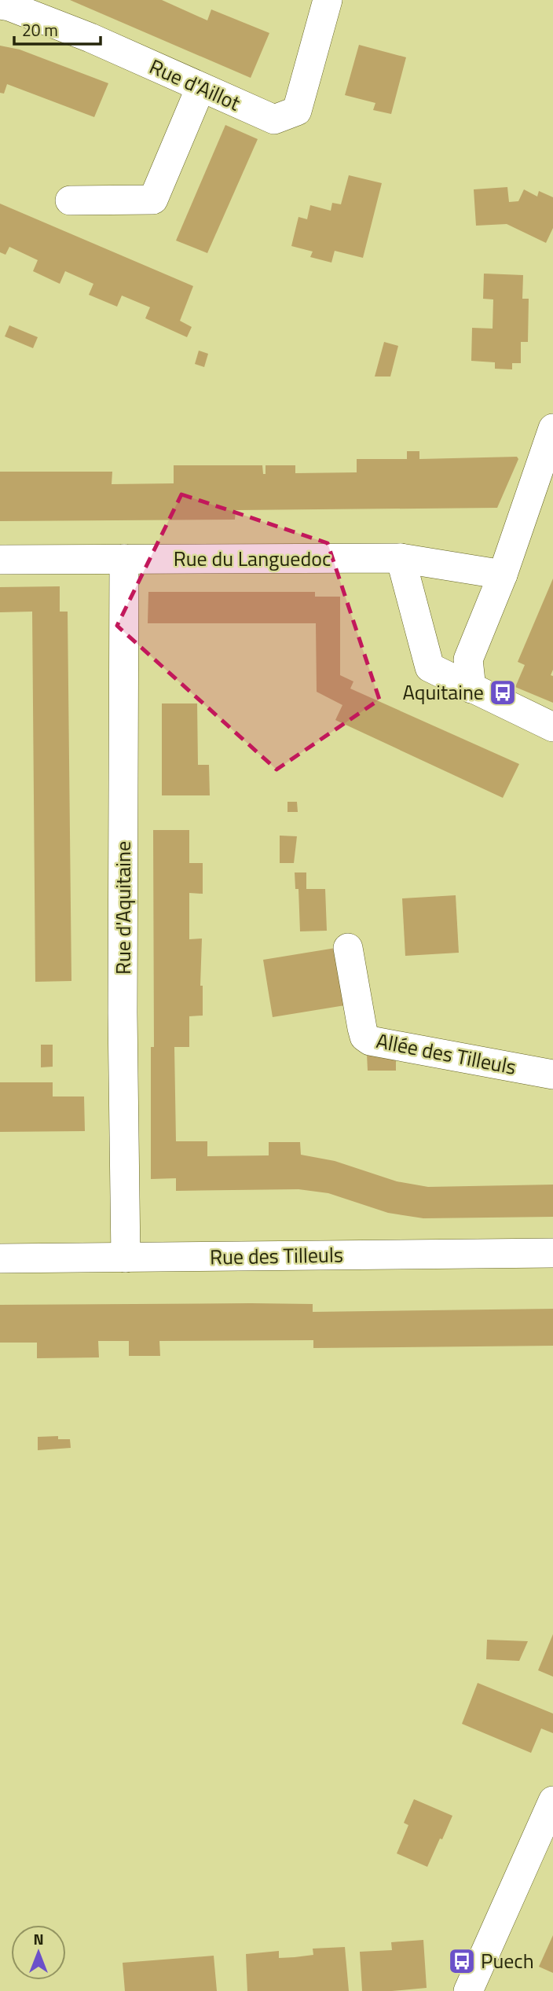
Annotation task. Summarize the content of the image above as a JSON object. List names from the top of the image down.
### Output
{
  "streets": {
    "street": [
      "Rue d'Aillot",
      "Rue du Languedoc",
      "Rue d'Aquitaine",
      "Allée des Tilleuls",
      "Rue des Tilleuls"
    ]
  },
  "crossings": [
    ["Rue du Languedoc", "Rue d'Aquitaine"],
    ["Rue d'Aquitaine", "Rue des Tilleuls"]
  ],
  "places": {
    "bus stop": ["Aquitaine", "Puech"]
  },
  "scale_bar": "20 m",
  "north": "top"
}
